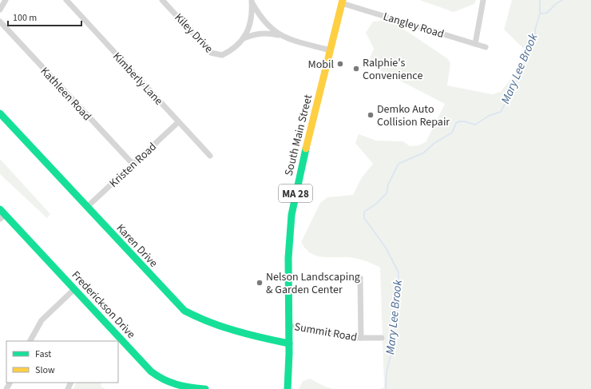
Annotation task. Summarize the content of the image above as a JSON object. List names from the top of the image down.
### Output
{
  "streets": {
    "street": [
      "Langley Road",
      "Kiley Drive",
      "Kimberly Lane",
      "Kathleen Road",
      "South Main Street",
      "Kristen Road",
      "MA 28",
      "Karen Drive",
      "Frederickson Drive",
      "Summit Road"
    ]
  },
  "crossings": [
    ["Langley Road", "South Main Street"],
    ["Kiley Drive", "South Main Street"],
    ["Kimberly Lane", "Kristen Road"],
    ["Kathleen Road", "Kristen Road"],
    ["South Main Street", "Karen Drive"],
    ["South Main Street", "Summit Road"],
    ["Kristen Road", "Karen Drive"]
  ],
  "water": ["Mary Lee Brook"],
  "places": [
    "Mobil",
    "Ralphie's Convenience",
    "Demko Auto Collision Repair",
    "Nelson Landscaping & Garden Center"
  ],
  "legend": ["Fast", "Slow"],
  "scale_bar": "100 m"
}
